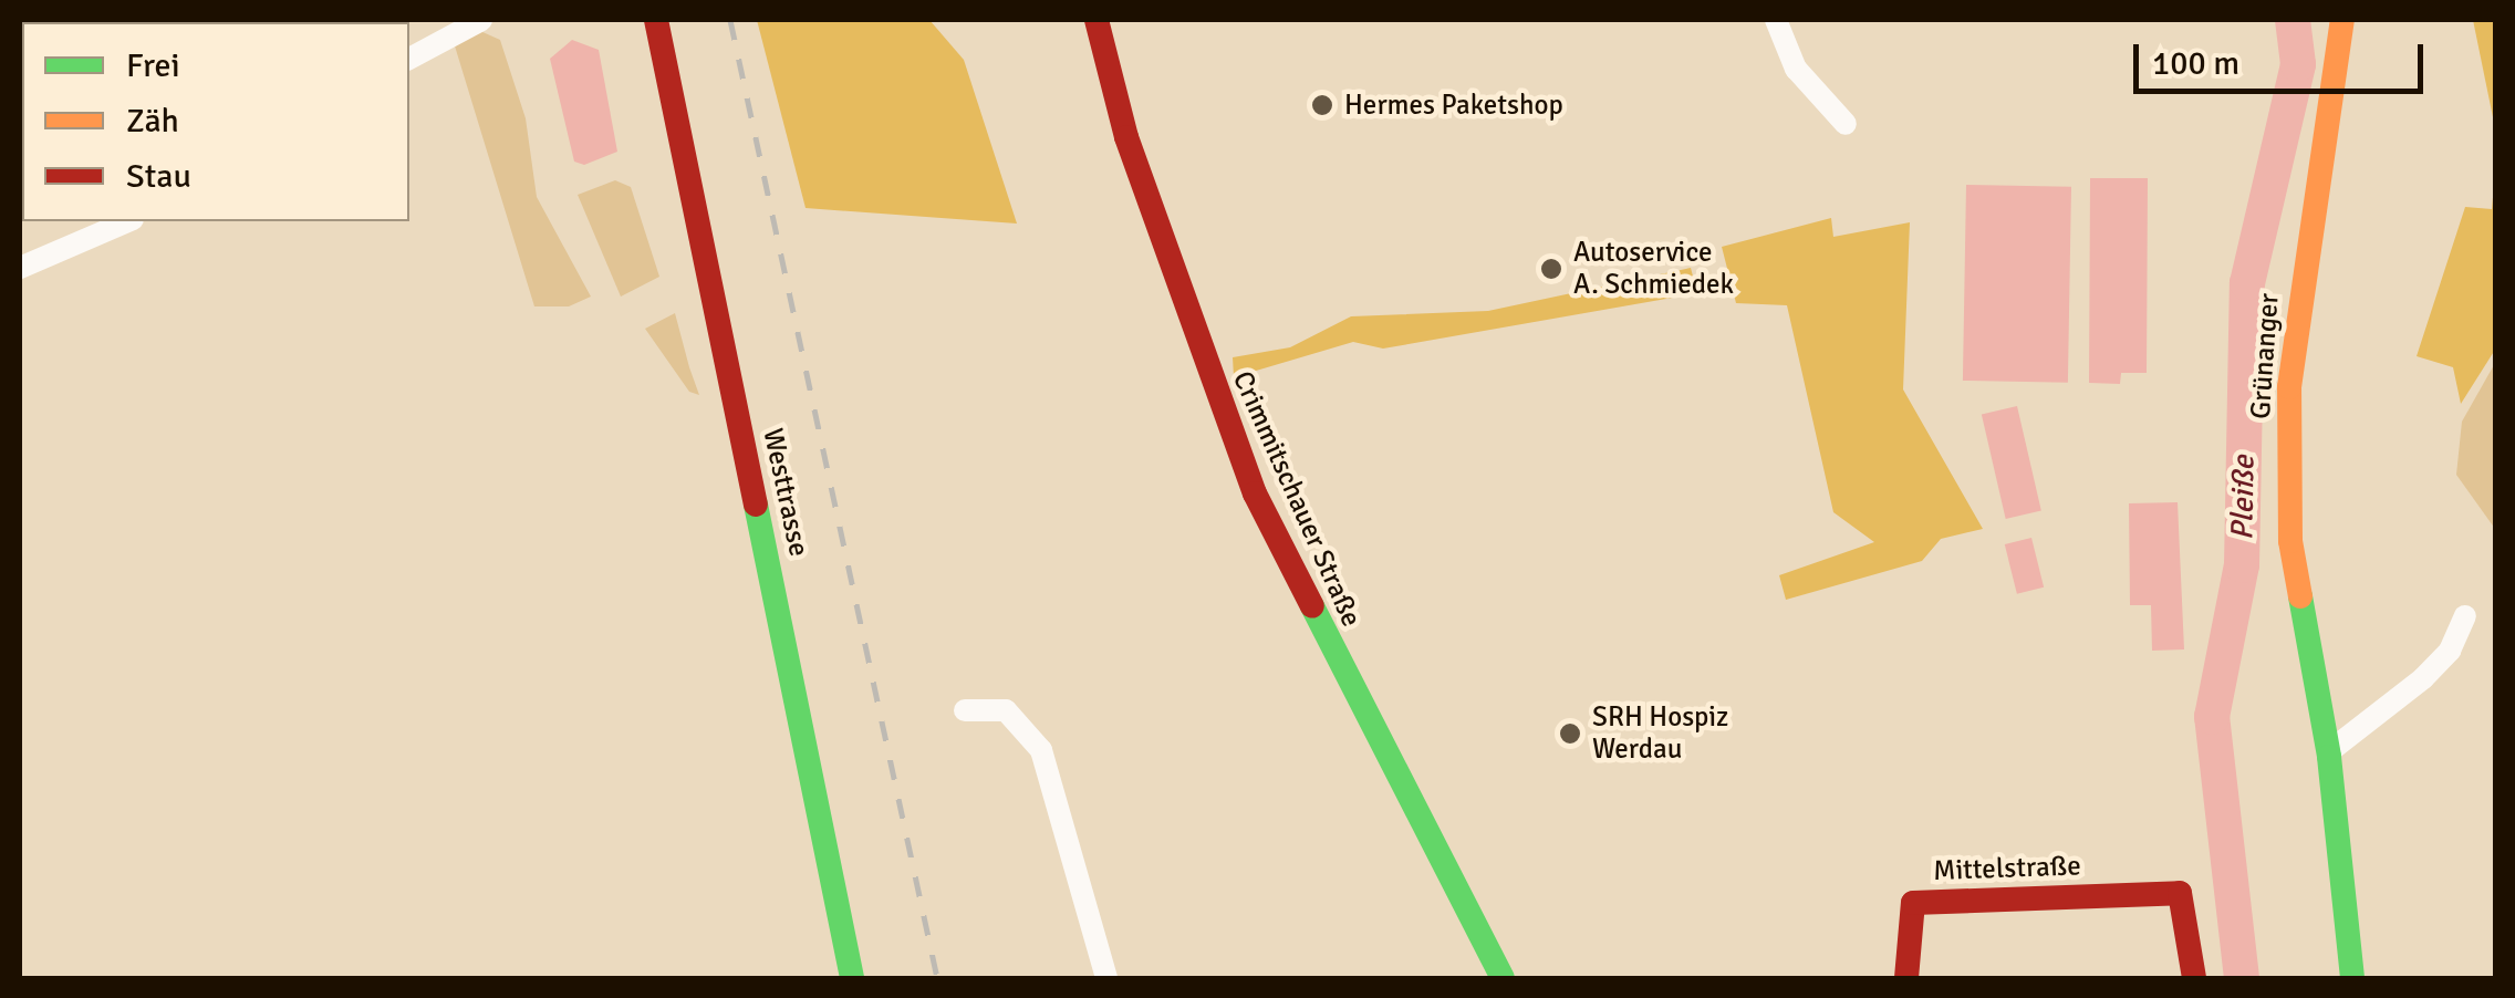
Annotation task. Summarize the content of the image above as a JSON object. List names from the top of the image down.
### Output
{
  "streets": {
    "street": [
      "Grünanger",
      "Westtrasse",
      "Crimmitschauer Straße",
      "Mittelstraße"
    ]
  },
  "water": ["Pleiße"],
  "places": ["Hermes Paketshop", "Autoservice A. Schmiedek", "SRH Hospiz Werdau"],
  "legend": ["Frei", "Zäh", "Stau"],
  "scale_bar": "100 m"
}
